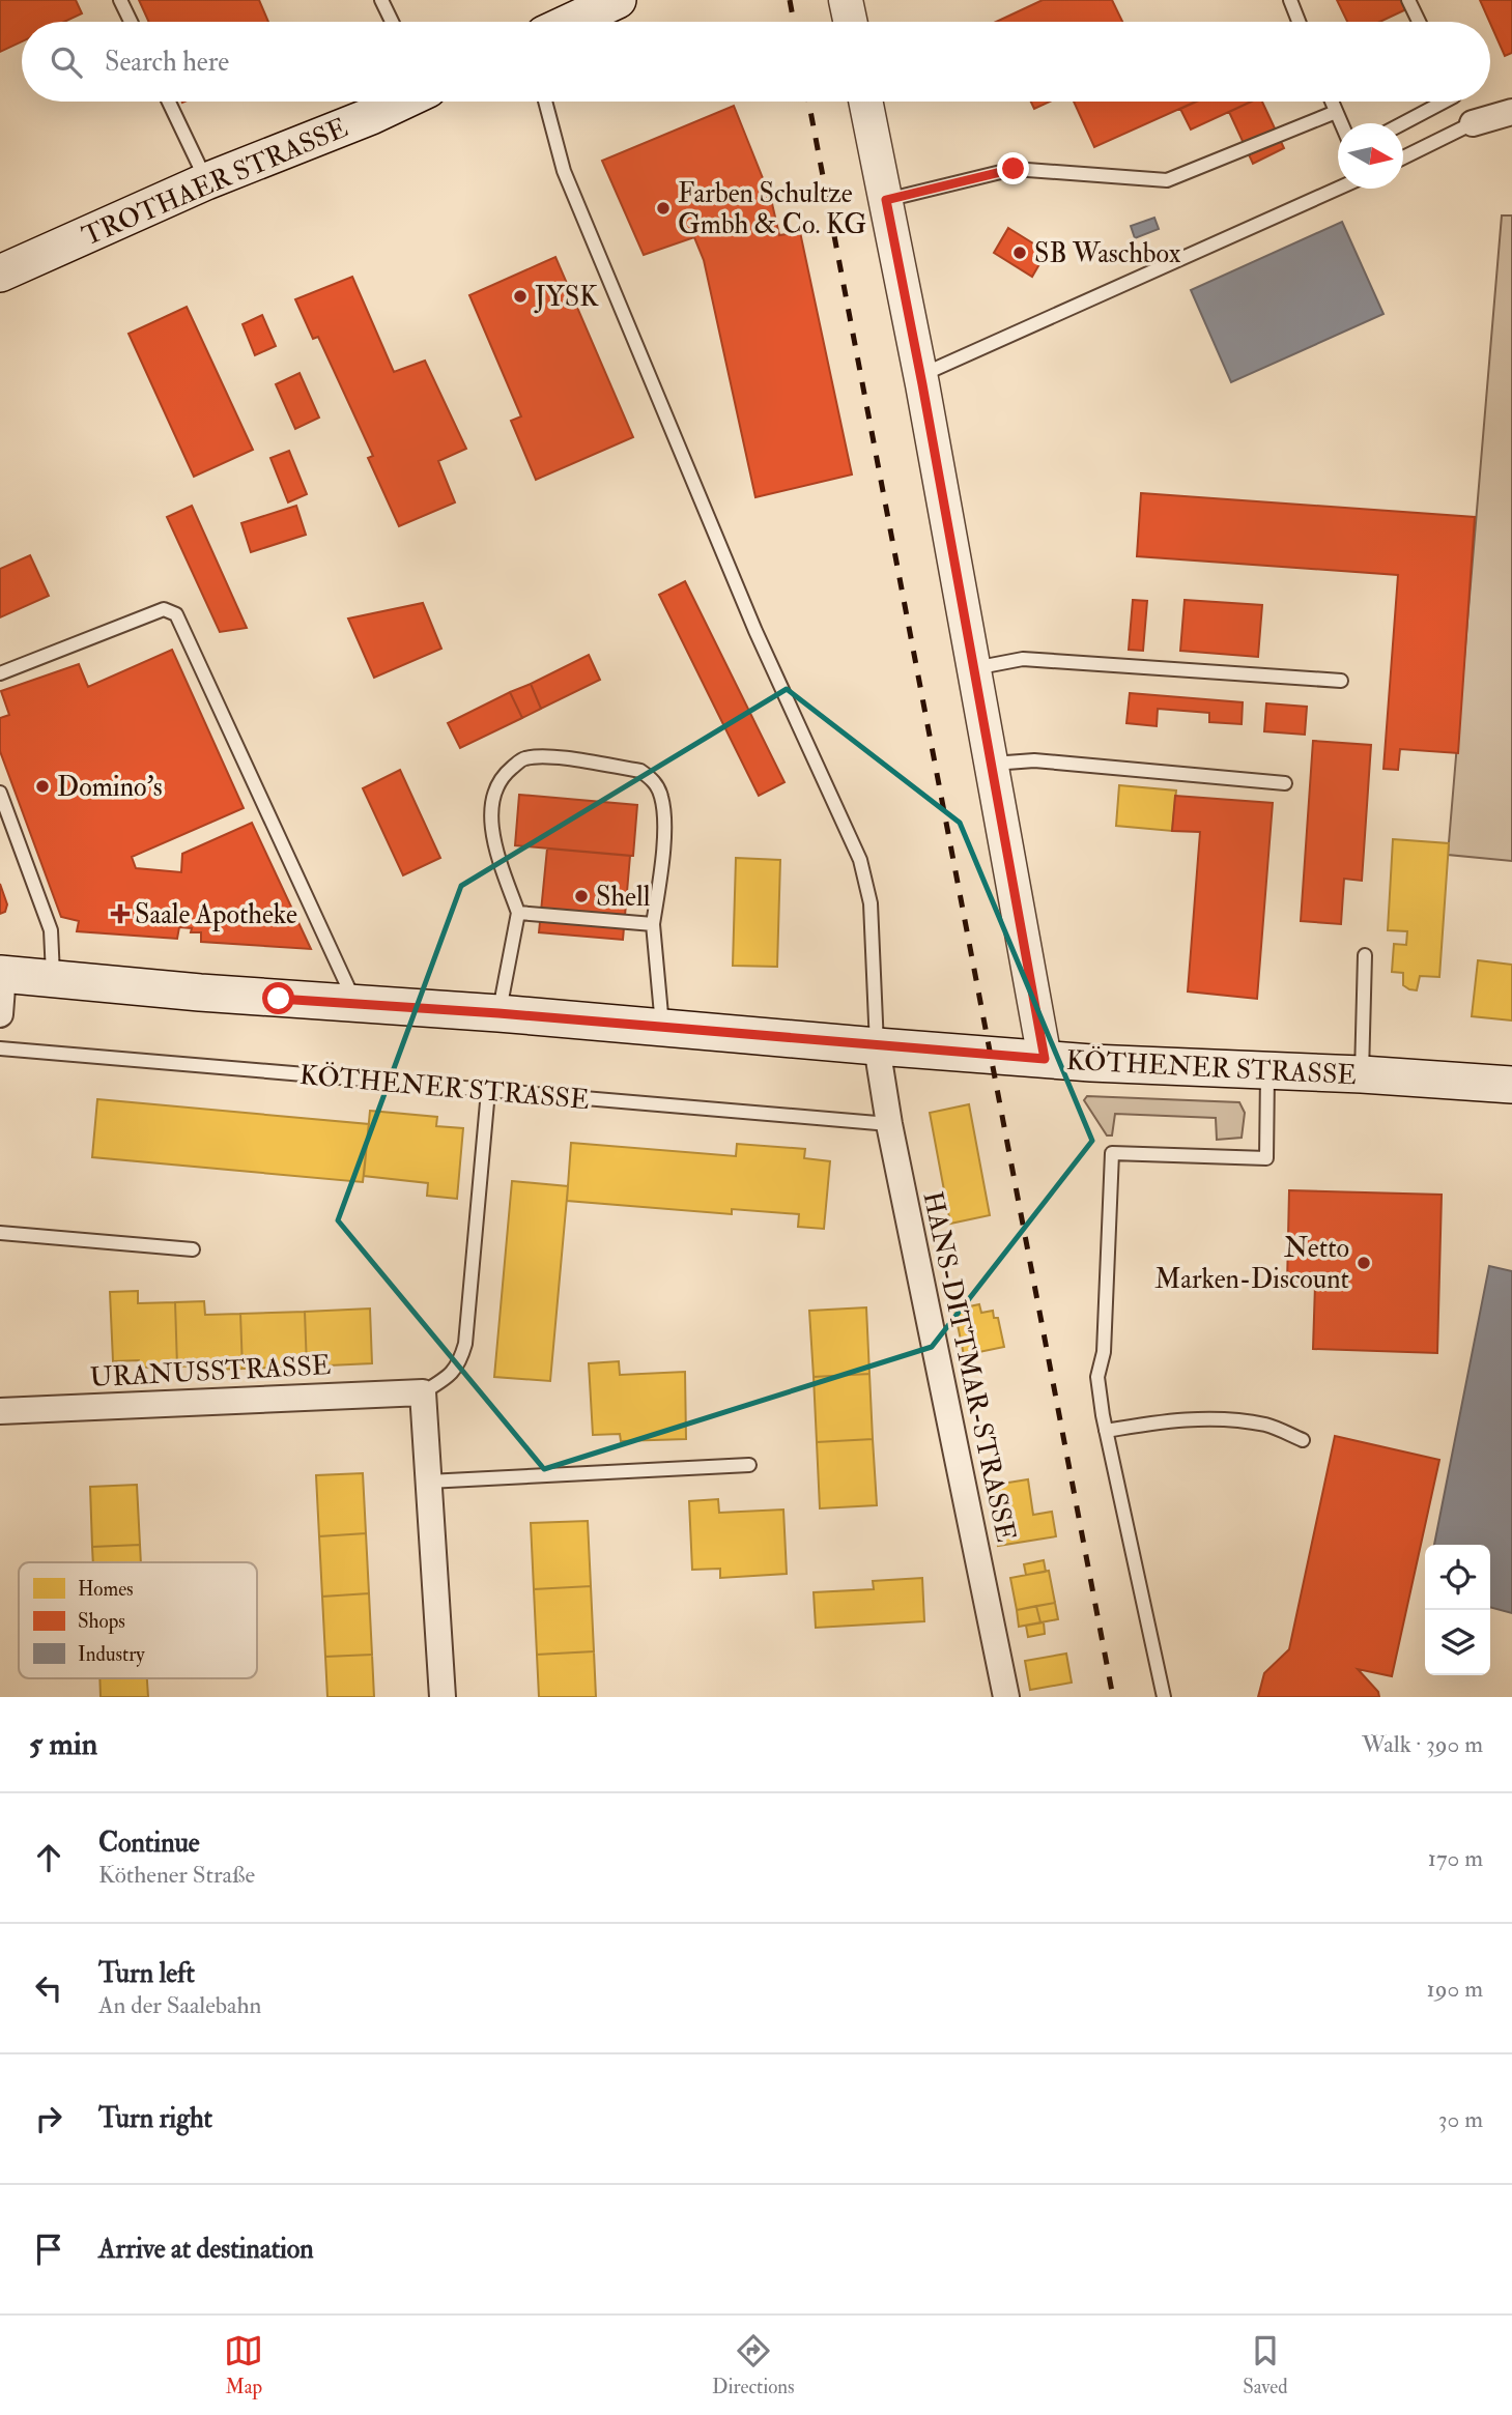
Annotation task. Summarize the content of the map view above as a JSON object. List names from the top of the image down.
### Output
{
  "streets": {
    "main road": ["TROTHAER STRASSE", "KÖTHENER STRASSE"],
    "street": ["HANS-DITTMAR-STRASSE", "URANUSSTRASSE"]
  },
  "crossings": [
    ["KÖTHENER STRASSE", "HANS-DITTMAR-STRASSE"]
  ],
  "places": {
    "other": [
      "Farben Schultze Gmbh & Co. KG",
      "SB Waschbox",
      "JYSK",
      "Domino's",
      "Shell",
      "Netto Marken-Discount"
    ],
    "health": ["Saale Apotheke"]
  },
  "legend": ["Homes", "Shops", "Industry"],
  "north": "right",
  "page": {
    "search": "Search here",
    "heading": ["5 min", "Walk · 390 m"],
    "list": [
      ["Continue", "Köthener Straße", "170 m"],
      ["Turn left", "An der Saalebahn", "190 m"],
      ["Turn right", "30 m"],
      "Arrive at destination"
    ],
    "nav": ["Map", "Directions", "Saved"]
  }
}
